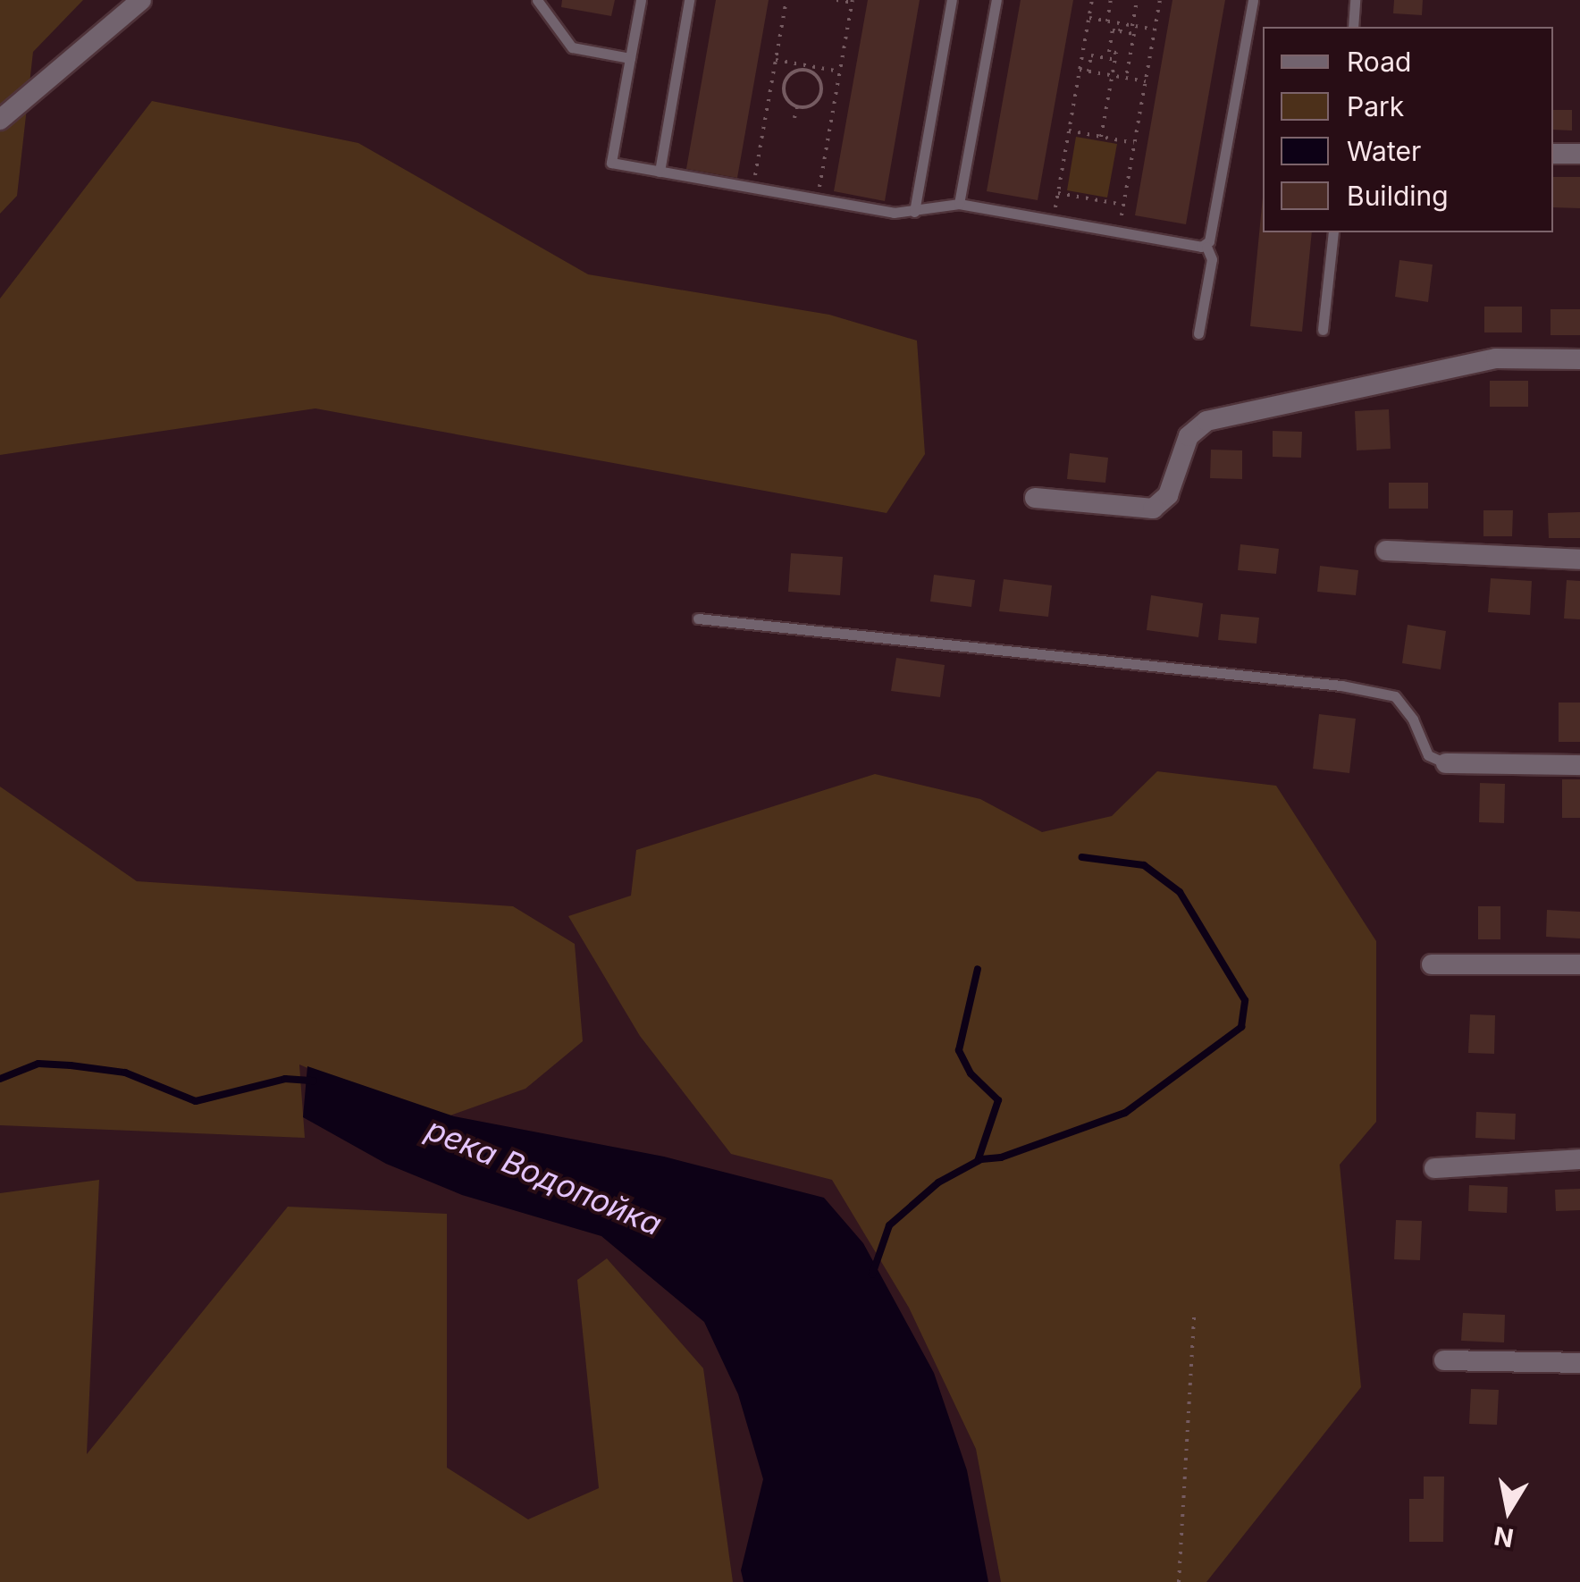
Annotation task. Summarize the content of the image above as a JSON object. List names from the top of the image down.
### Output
{
  "water": ["река Водопойка"],
  "legend": [
    "Road",
    "Park",
    "Water",
    "Building"
  ],
  "north": "bottom"
}
